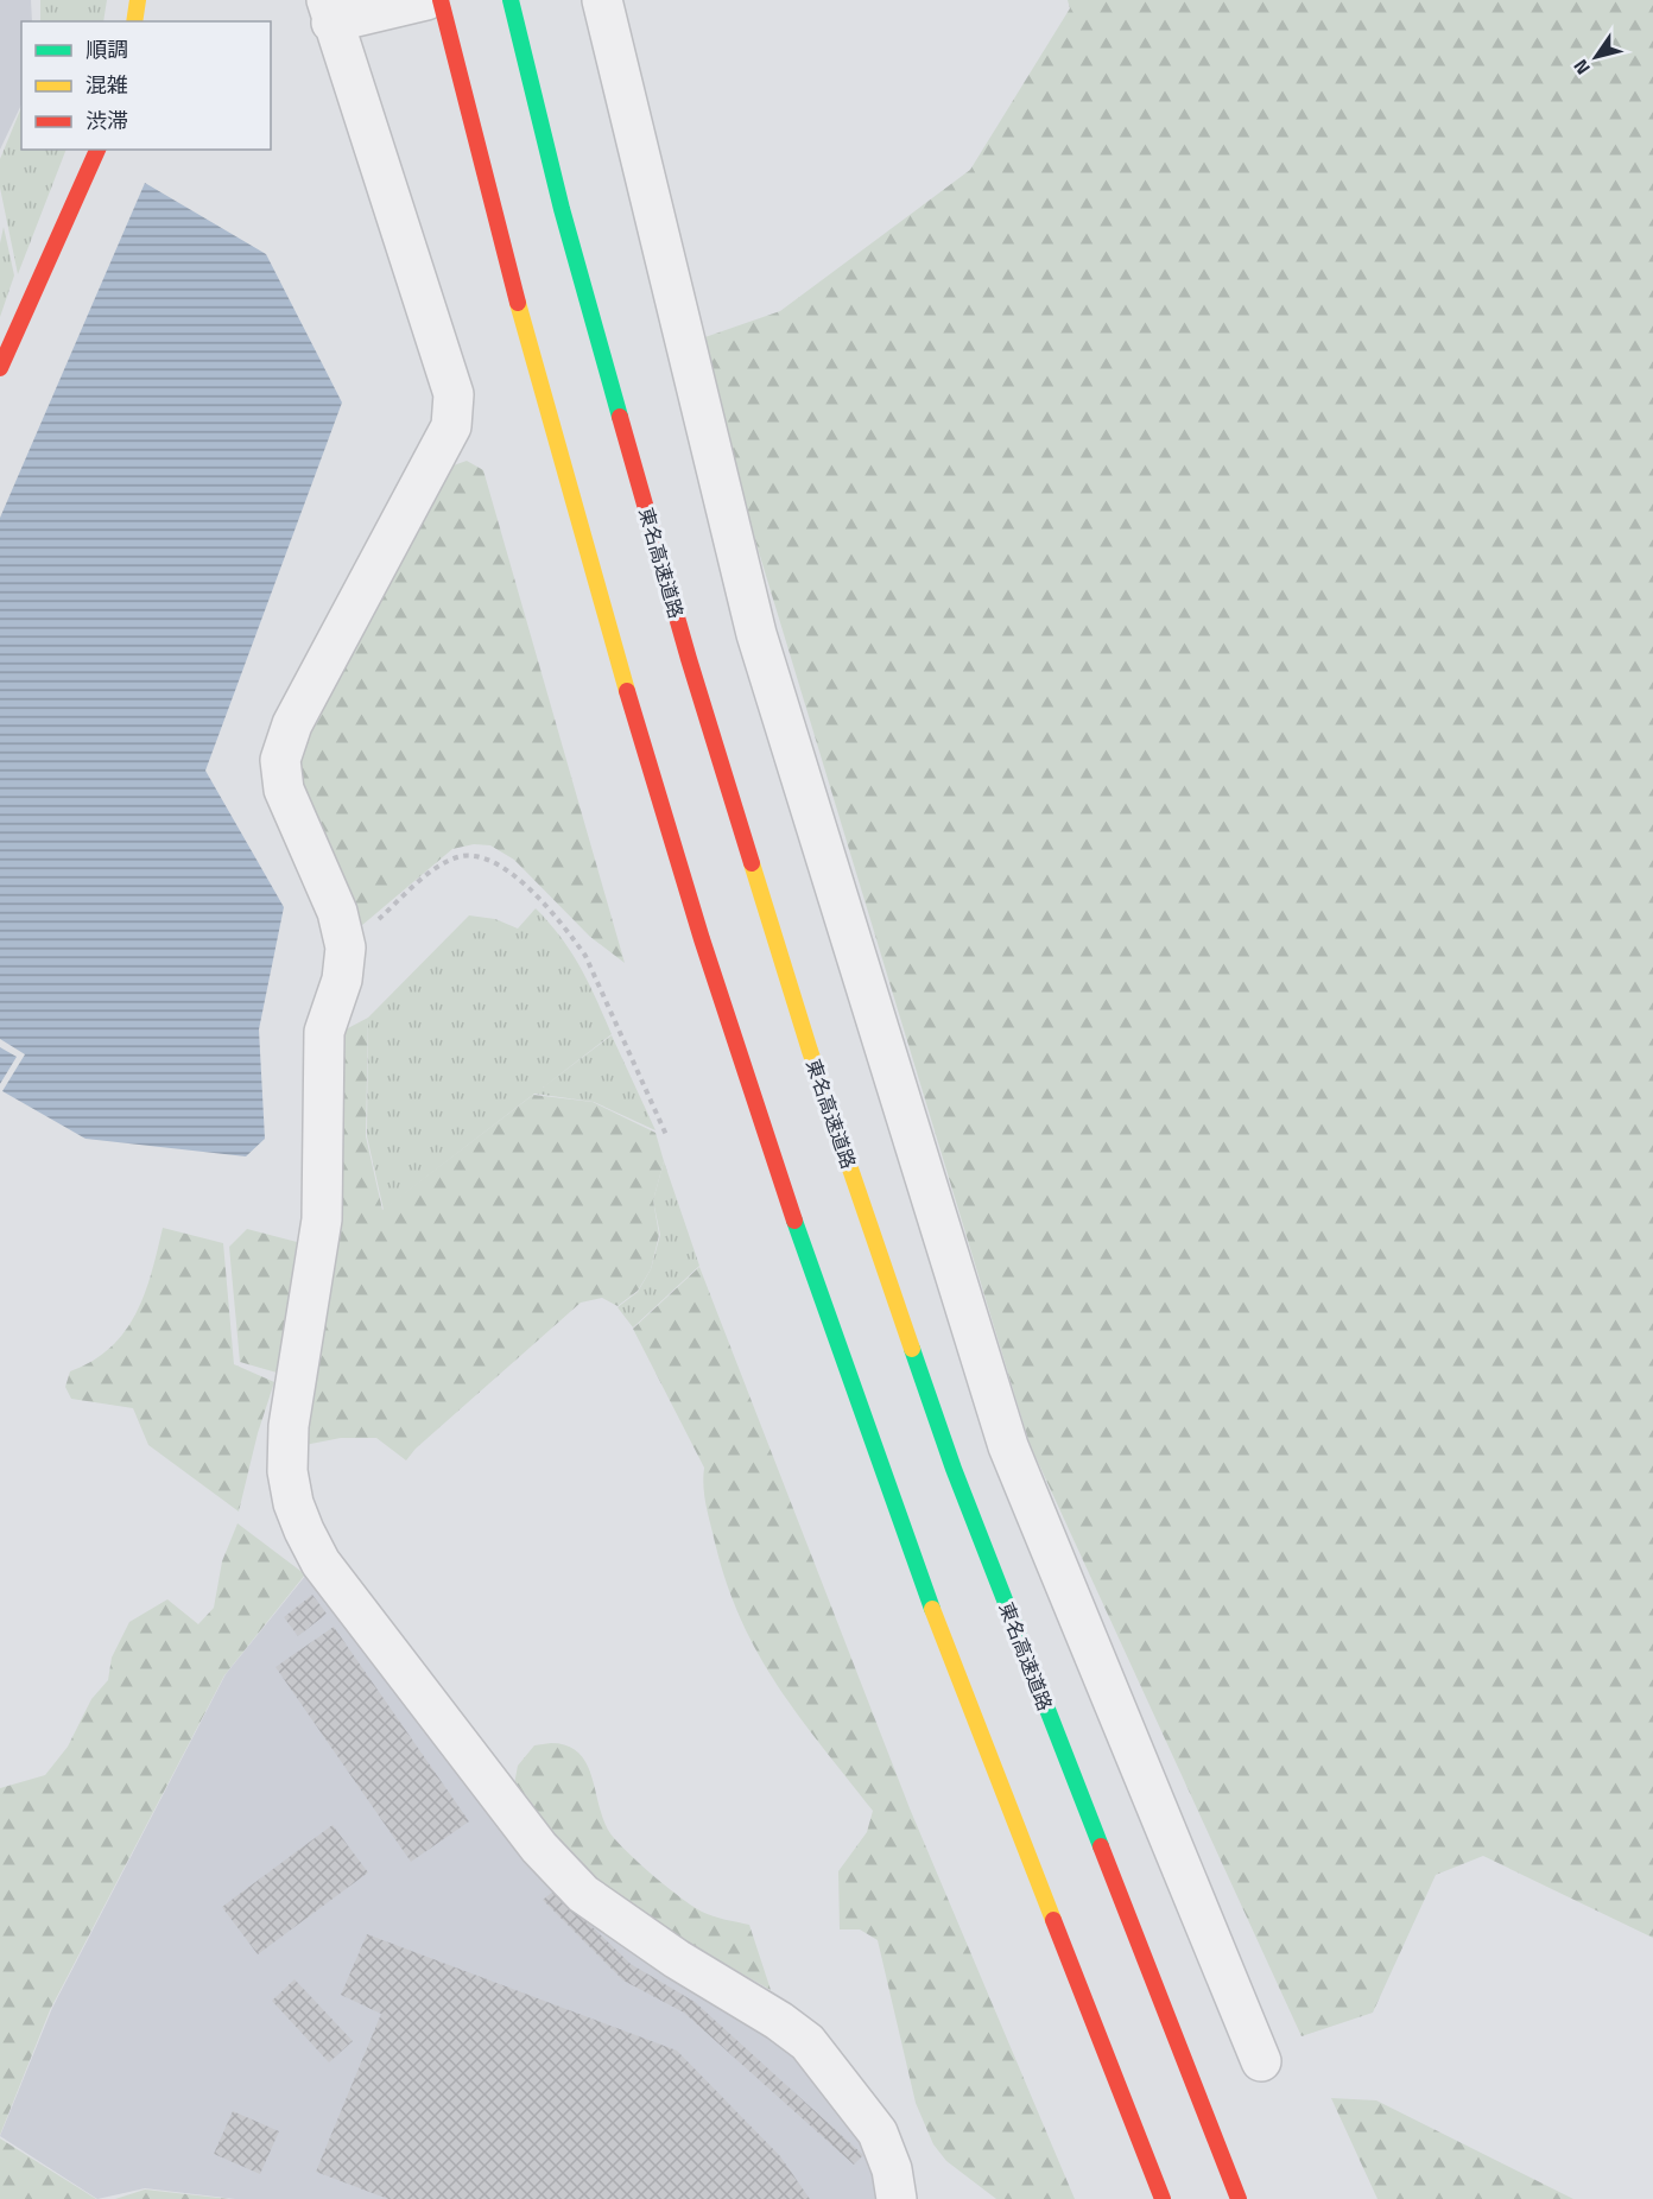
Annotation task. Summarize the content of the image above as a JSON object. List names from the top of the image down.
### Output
{
  "streets": {
    "main road": ["東名高速道路"]
  },
  "legend": ["順調", "混雑", "渋滞"],
  "north": "bottom left"
}
